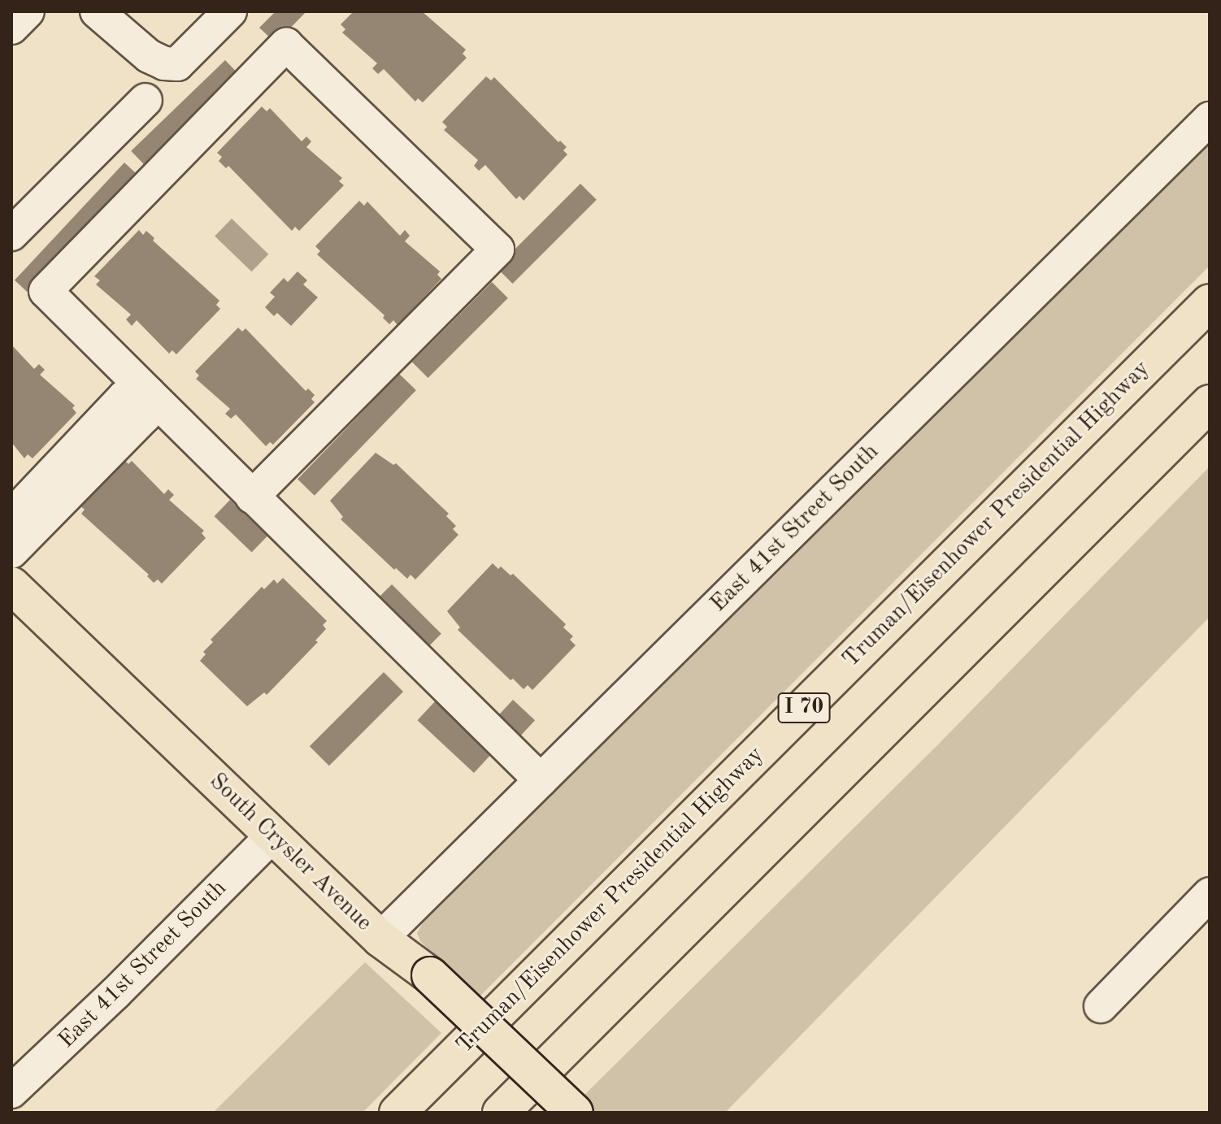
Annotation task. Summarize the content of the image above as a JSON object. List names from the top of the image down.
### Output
{
  "streets": {
    "main road": ["Truman/Eisenhower Presidential Highway", "I 70", "South Crysler Avenue"],
    "street": ["East 41st Street South"]
  },
  "crossings": [
    ["East 41st Street South", "South Crysler Avenue"]
  ]
}
